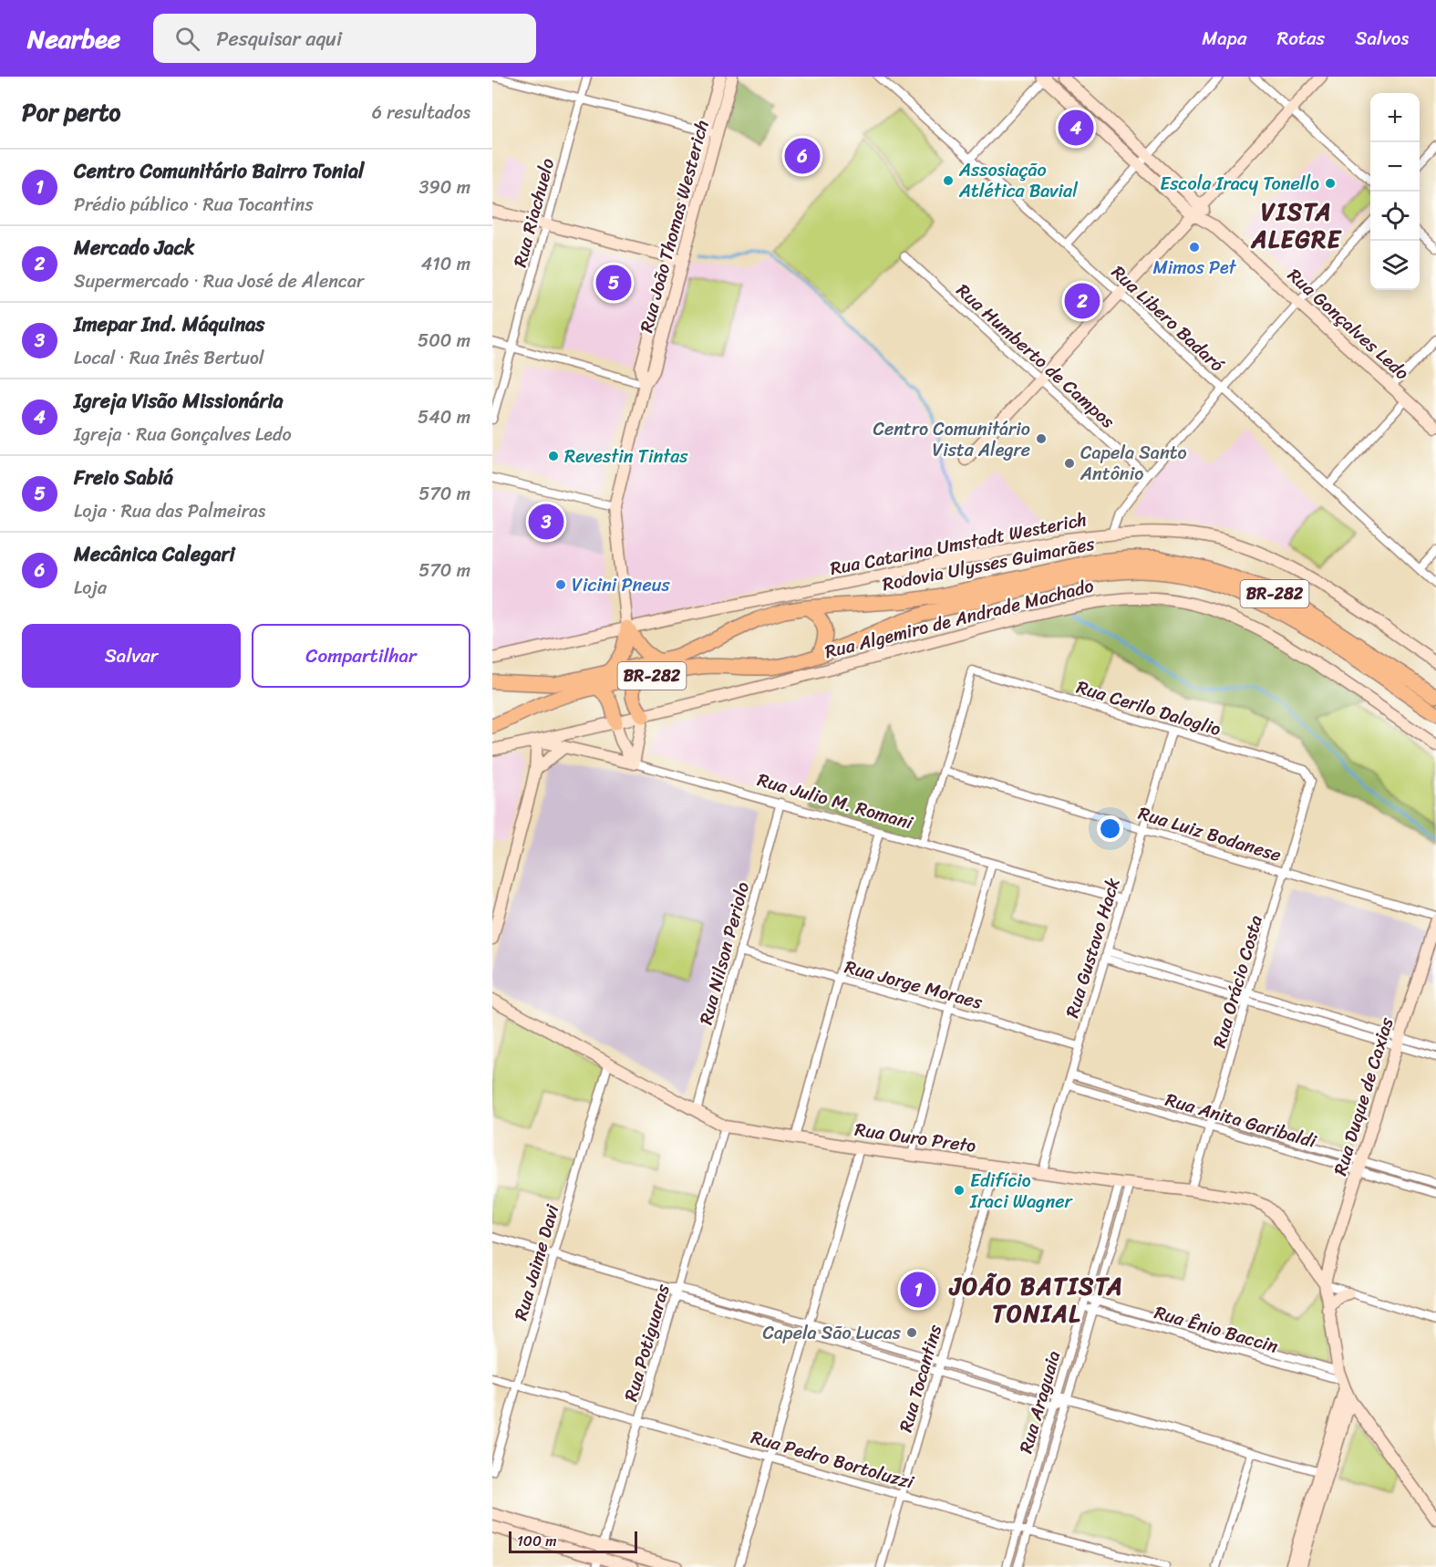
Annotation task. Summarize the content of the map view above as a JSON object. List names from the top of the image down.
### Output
{
  "streets": {
    "highway": ["Rodovia Ulysses Guimarães", "BR-282"],
    "street": [
      "Rua Riachuelo",
      "Rua João Thomas Westerich",
      "Rua Libero Badaró",
      "Rua Gonçalves Ledo",
      "Rua Humberto de Campos",
      "Rua Catarina Umstadt Westerich",
      "Rua Algemiro de Andrade Machado",
      "Rua Cerilo Daloglio",
      "Rua Julio M. Romani",
      "Rua Luiz Bodanese",
      "Rua Gustavo Hack",
      "Rua Nilson Periolo",
      "Rua Orácio Costa",
      "Rua Jorge Moraes",
      "Rua Duque de Caxias",
      "Rua Anita Garibaldi",
      "Rua Ouro Preto",
      "Rua Jaime Davi",
      "Rua Ênio Baccin",
      "Rua Potiguaras",
      "Rua Tocantins",
      "Rua Araguaia",
      "Rua Pedro Bortoluzzi"
    ]
  },
  "crossings": [
    ["Rua João Thomas Westerich", "Rua Catarina Umstadt Westerich"],
    ["Rua Algemiro de Andrade Machado", "Rua Julio M. Romani"],
    ["Rua Cerilo Daloglio", "Rua Luiz Bodanese"],
    ["Rua Cerilo Daloglio", "Rua Gustavo Hack"],
    ["Rua Cerilo Daloglio", "Rua Orácio Costa"],
    ["Rua Julio M. Romani", "Rua Gustavo Hack"],
    ["Rua Julio M. Romani", "Rua Nilson Periolo"],
    ["Rua Luiz Bodanese", "Rua Gustavo Hack"],
    ["Rua Luiz Bodanese", "Rua Orácio Costa"],
    ["Rua Luiz Bodanese", "Rua Duque de Caxias"],
    ["Rua Gustavo Hack", "Rua Jorge Moraes"],
    ["Rua Gustavo Hack", "Rua Anita Garibaldi"],
    ["Rua Gustavo Hack", "Rua Ouro Preto"],
    ["Rua Nilson Periolo", "Rua Jorge Moraes"],
    ["Rua Nilson Periolo", "Rua Ouro Preto"],
    ["Rua Orácio Costa", "Rua Anita Garibaldi"],
    ["Rua Orácio Costa", "Rua Ouro Preto"],
    ["Rua Duque de Caxias", "Rua Anita Garibaldi"],
    ["Rua Duque de Caxias", "Rua Ouro Preto"],
    ["Rua Ouro Preto", "Rua Jaime Davi"],
    ["Rua Ouro Preto", "Rua Potiguaras"],
    ["Rua Ouro Preto", "Rua Tocantins"],
    ["Rua Ouro Preto", "Rua Araguaia"],
    ["Rua Jaime Davi", "Rua Pedro Bortoluzzi"],
    ["Rua Ênio Baccin", "Rua Araguaia"],
    ["Rua Potiguaras", "Rua Pedro Bortoluzzi"],
    ["Rua Tocantins", "Rua Pedro Bortoluzzi"],
    ["Rua Araguaia", "Rua Pedro Bortoluzzi"]
  ],
  "districts": ["VISTA ALEGRE", "JOÃO BATISTA TONIAL"],
  "places": [
    "Assosiação Atlética Bavial",
    "Escola Iracy Tonello",
    "Mimos Pet",
    "Centro Comunitário Vista Alegre",
    "Revestin Tintas",
    "Capela Santo Antônio",
    "Vicini Pneus",
    "Edifício Iraci Wagner",
    "Capela São Lucas"
  ],
  "scale_bar": "100 m",
  "page": {
    "header": "Nearbee",
    "search": "Pesquisar aqui",
    "nav": ["Mapa", "Rotas", "Salvos"],
    "heading": ["Por perto", "6 resultados"],
    "map_buttons": ["+", "−"],
    "pins": [
      "4",
      "6",
      "5",
      "2",
      "3",
      "1"
    ],
    "list": [
      {
        "mark": "1",
        "name": "Centro Comunitário Bairro Tonial",
        "note": "Prédio público · Rua Tocantins",
        "value": "390 m"
      },
      {
        "mark": "2",
        "name": "Mercado Jack",
        "note": "Supermercado · Rua José de Alencar",
        "value": "410 m"
      },
      {
        "mark": "3",
        "name": "Imepar Ind. Máquinas",
        "note": "Local · Rua Inês Bertuol",
        "value": "500 m"
      },
      {
        "mark": "4",
        "name": "Igreja Visão Missionária",
        "note": "Igreja · Rua Gonçalves Ledo",
        "value": "540 m"
      },
      {
        "mark": "5",
        "name": "Freio Sabiá",
        "note": "Loja · Rua das Palmeiras",
        "value": "570 m"
      },
      {
        "mark": "6",
        "name": "Mecânica Calegari",
        "note": "Loja",
        "value": "570 m"
      }
    ],
    "buttons": ["Salvar", "Compartilhar"],
    "scale": "100 m"
  }
}
